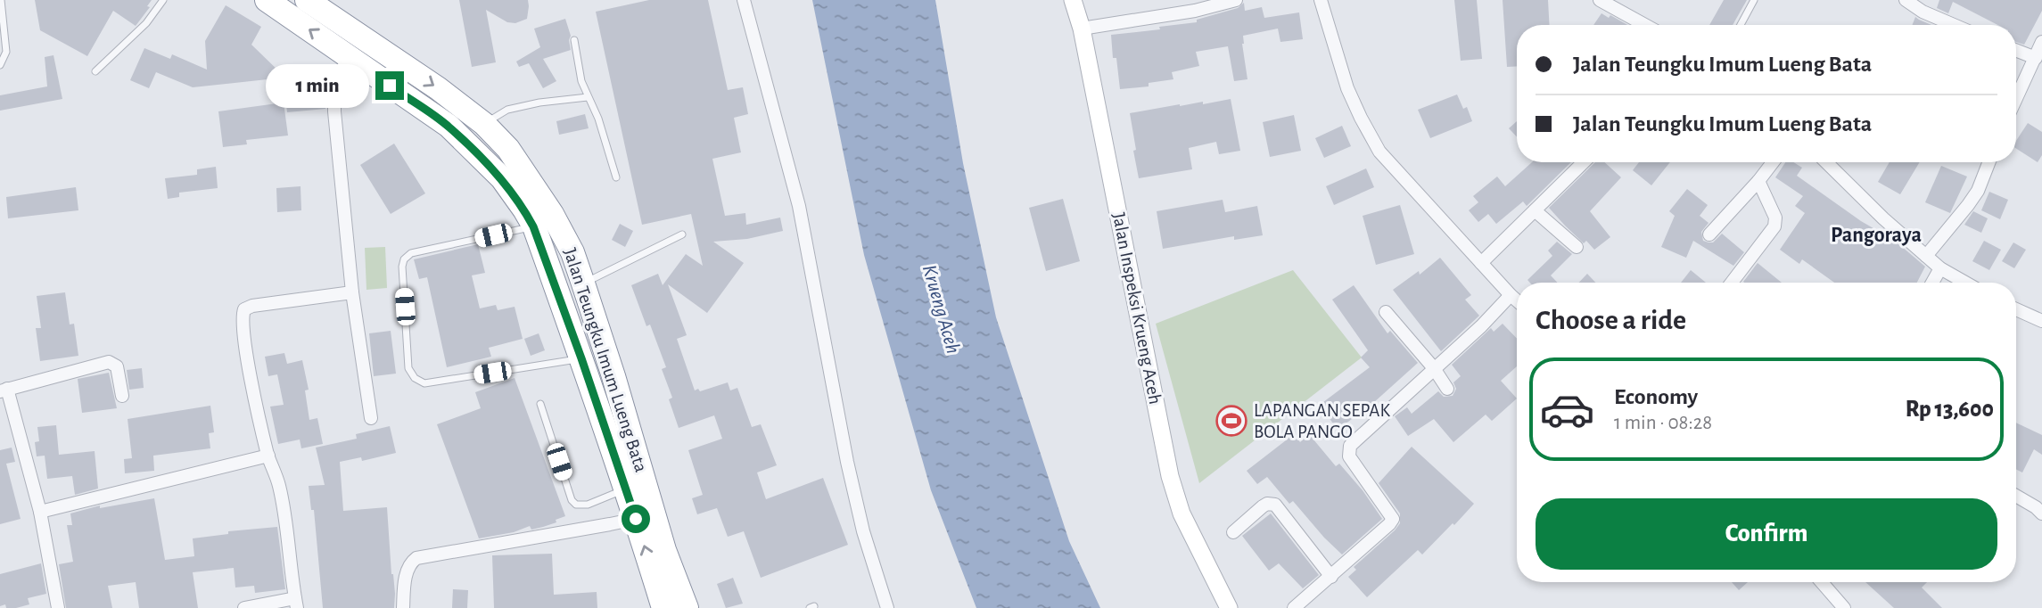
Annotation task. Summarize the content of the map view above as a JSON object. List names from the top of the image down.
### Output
{
  "streets": {
    "highway": ["Jalan Teungku Imum Lueng Bata"],
    "street": ["Jalan Inspeksi Krueng Aceh"]
  },
  "districts": ["Pangoraya"],
  "water": ["Krueng Aceh"],
  "places": {
    "sports": ["LAPANGAN SEPAK BOLA PANGO"]
  },
  "page": {
    "banner": ["Jalan Teungku Imum Lueng Bata", "Jalan Teungku Imum Lueng Bata"],
    "bubble": "1 min",
    "heading": "Choose a ride",
    "list": [
      {
        "name": "Economy",
        "note": "1 min · 08:28",
        "value": "Rp 13,600"
      }
    ],
    "buttons": "Confirm"
  }
}
